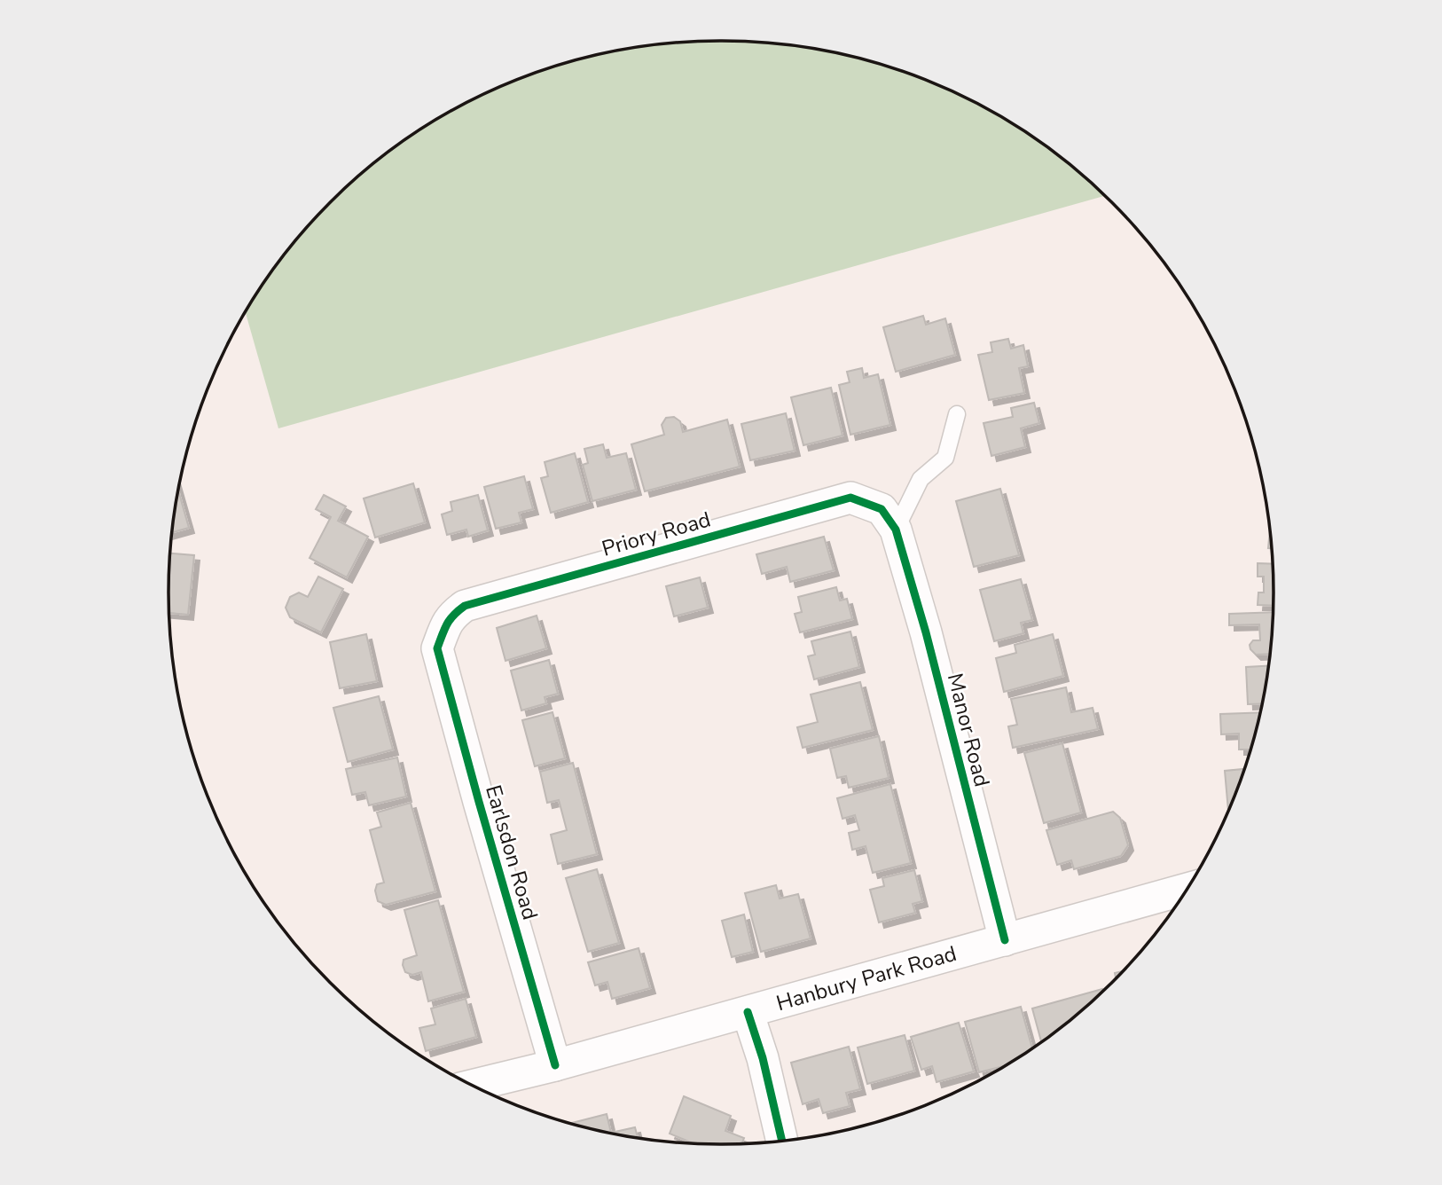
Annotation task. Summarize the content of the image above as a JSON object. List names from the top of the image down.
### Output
{
  "streets": {
    "street": [
      "Priory Road",
      "Manor Road",
      "Earlsdon Road",
      "Hanbury Park Road"
    ]
  },
  "crossings": [
    ["Priory Road", "Manor Road"],
    ["Priory Road", "Earlsdon Road"],
    ["Manor Road", "Hanbury Park Road"],
    ["Earlsdon Road", "Hanbury Park Road"]
  ]
}
